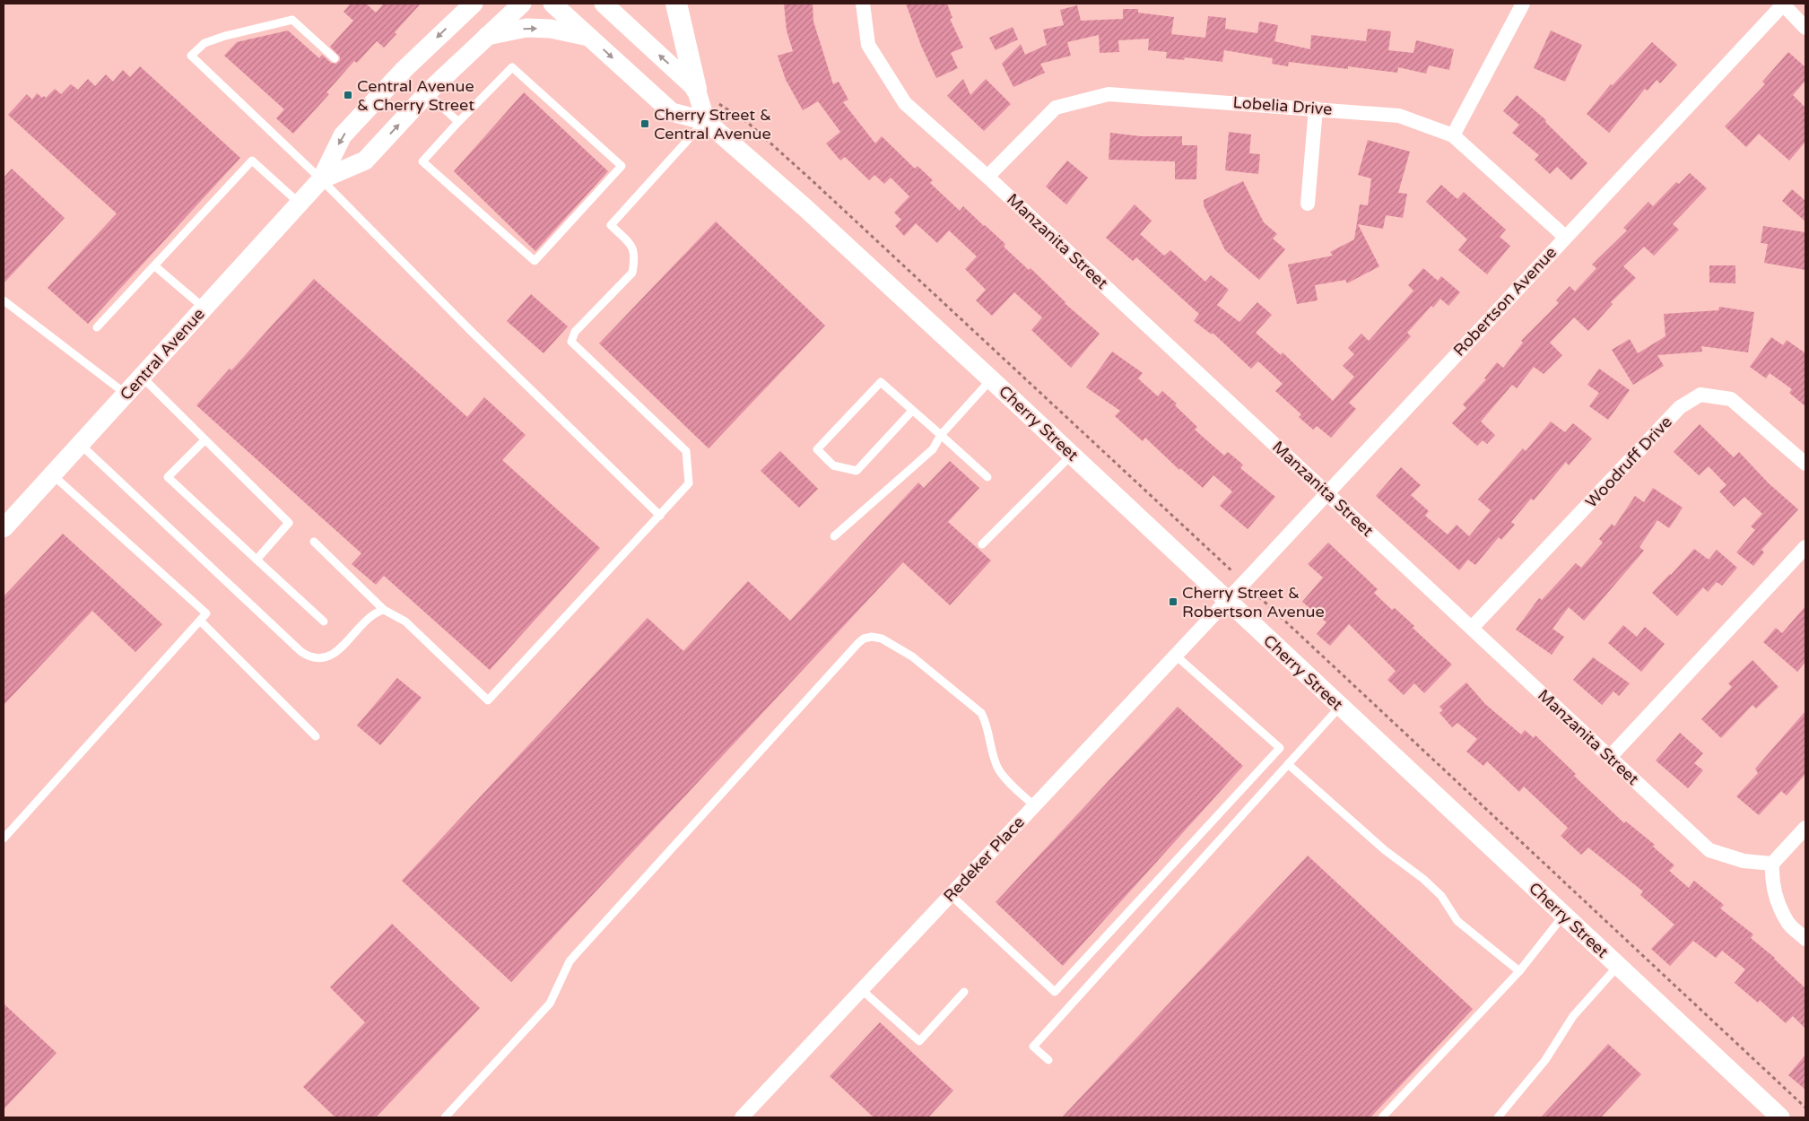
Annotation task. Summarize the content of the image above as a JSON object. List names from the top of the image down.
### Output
{
  "streets": {
    "street": [
      "Lobelia Drive",
      "Manzanita Street",
      "Robertson Avenue",
      "Central Avenue",
      "Cherry Street",
      "Woodruff Drive",
      "Redeker Place"
    ]
  },
  "crossings": [
    ["Lobelia Drive", "Manzanita Street"],
    ["Lobelia Drive", "Robertson Avenue"],
    ["Manzanita Street", "Robertson Avenue"],
    ["Manzanita Street", "Woodruff Drive"],
    ["Robertson Avenue", "Cherry Street"],
    ["Robertson Avenue", "Redeker Place"],
    ["Cherry Street", "Redeker Place"]
  ],
  "places": {
    "transit": ["Central Avenue & Cherry Street", "Cherry Street & Central Avenue", "Cherry Street & Robertson Avenue"]
  }
}
